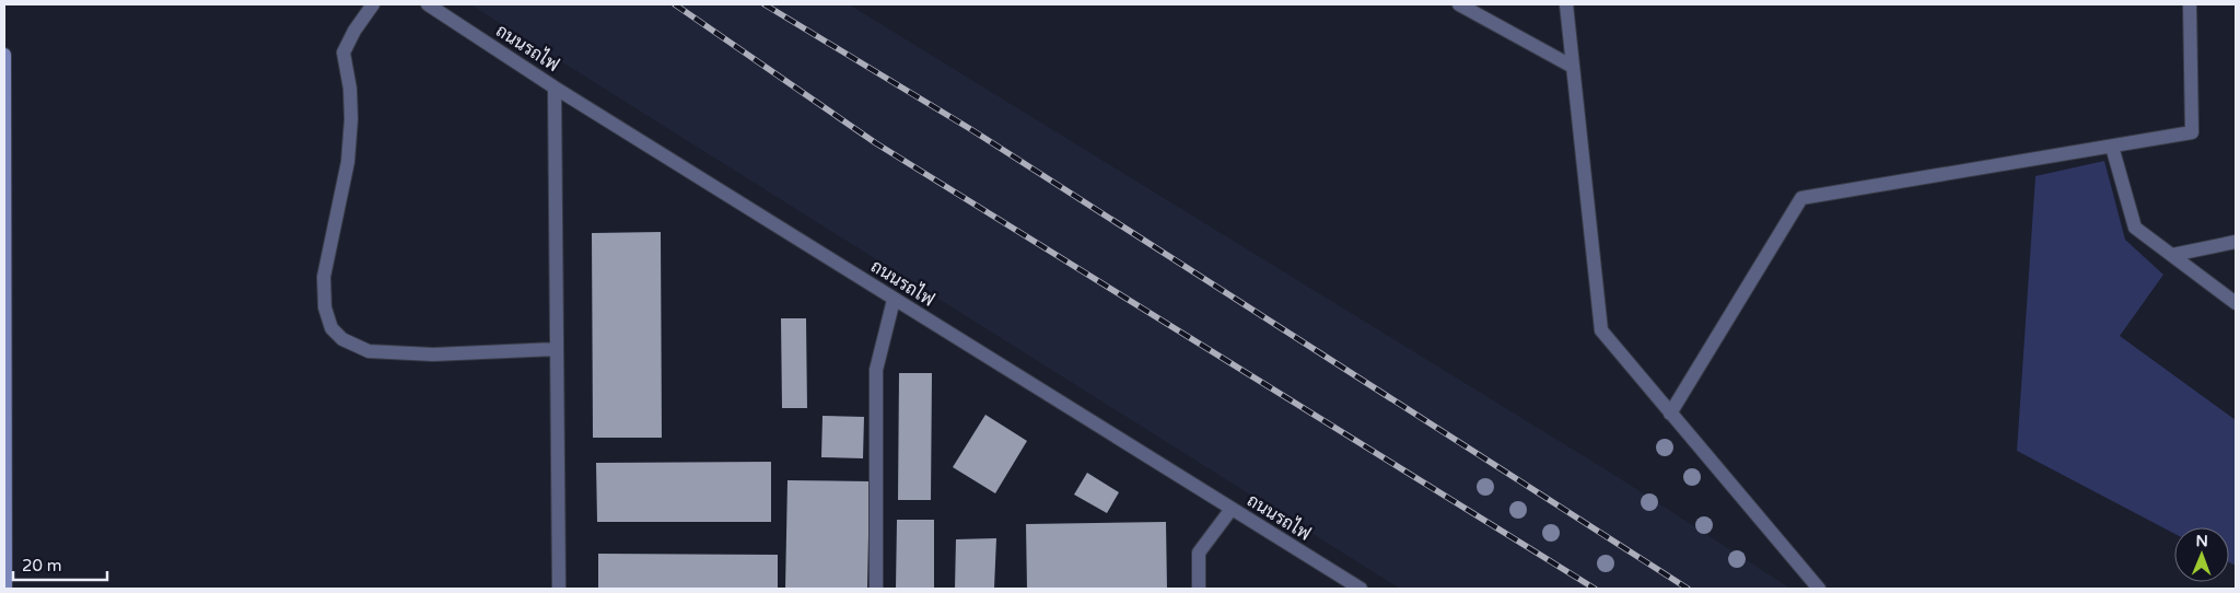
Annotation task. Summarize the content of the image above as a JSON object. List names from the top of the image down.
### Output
{
  "streets": {
    "street": ["ถนนรถไฟ"]
  },
  "scale_bar": "20 m",
  "north": "top"
}
